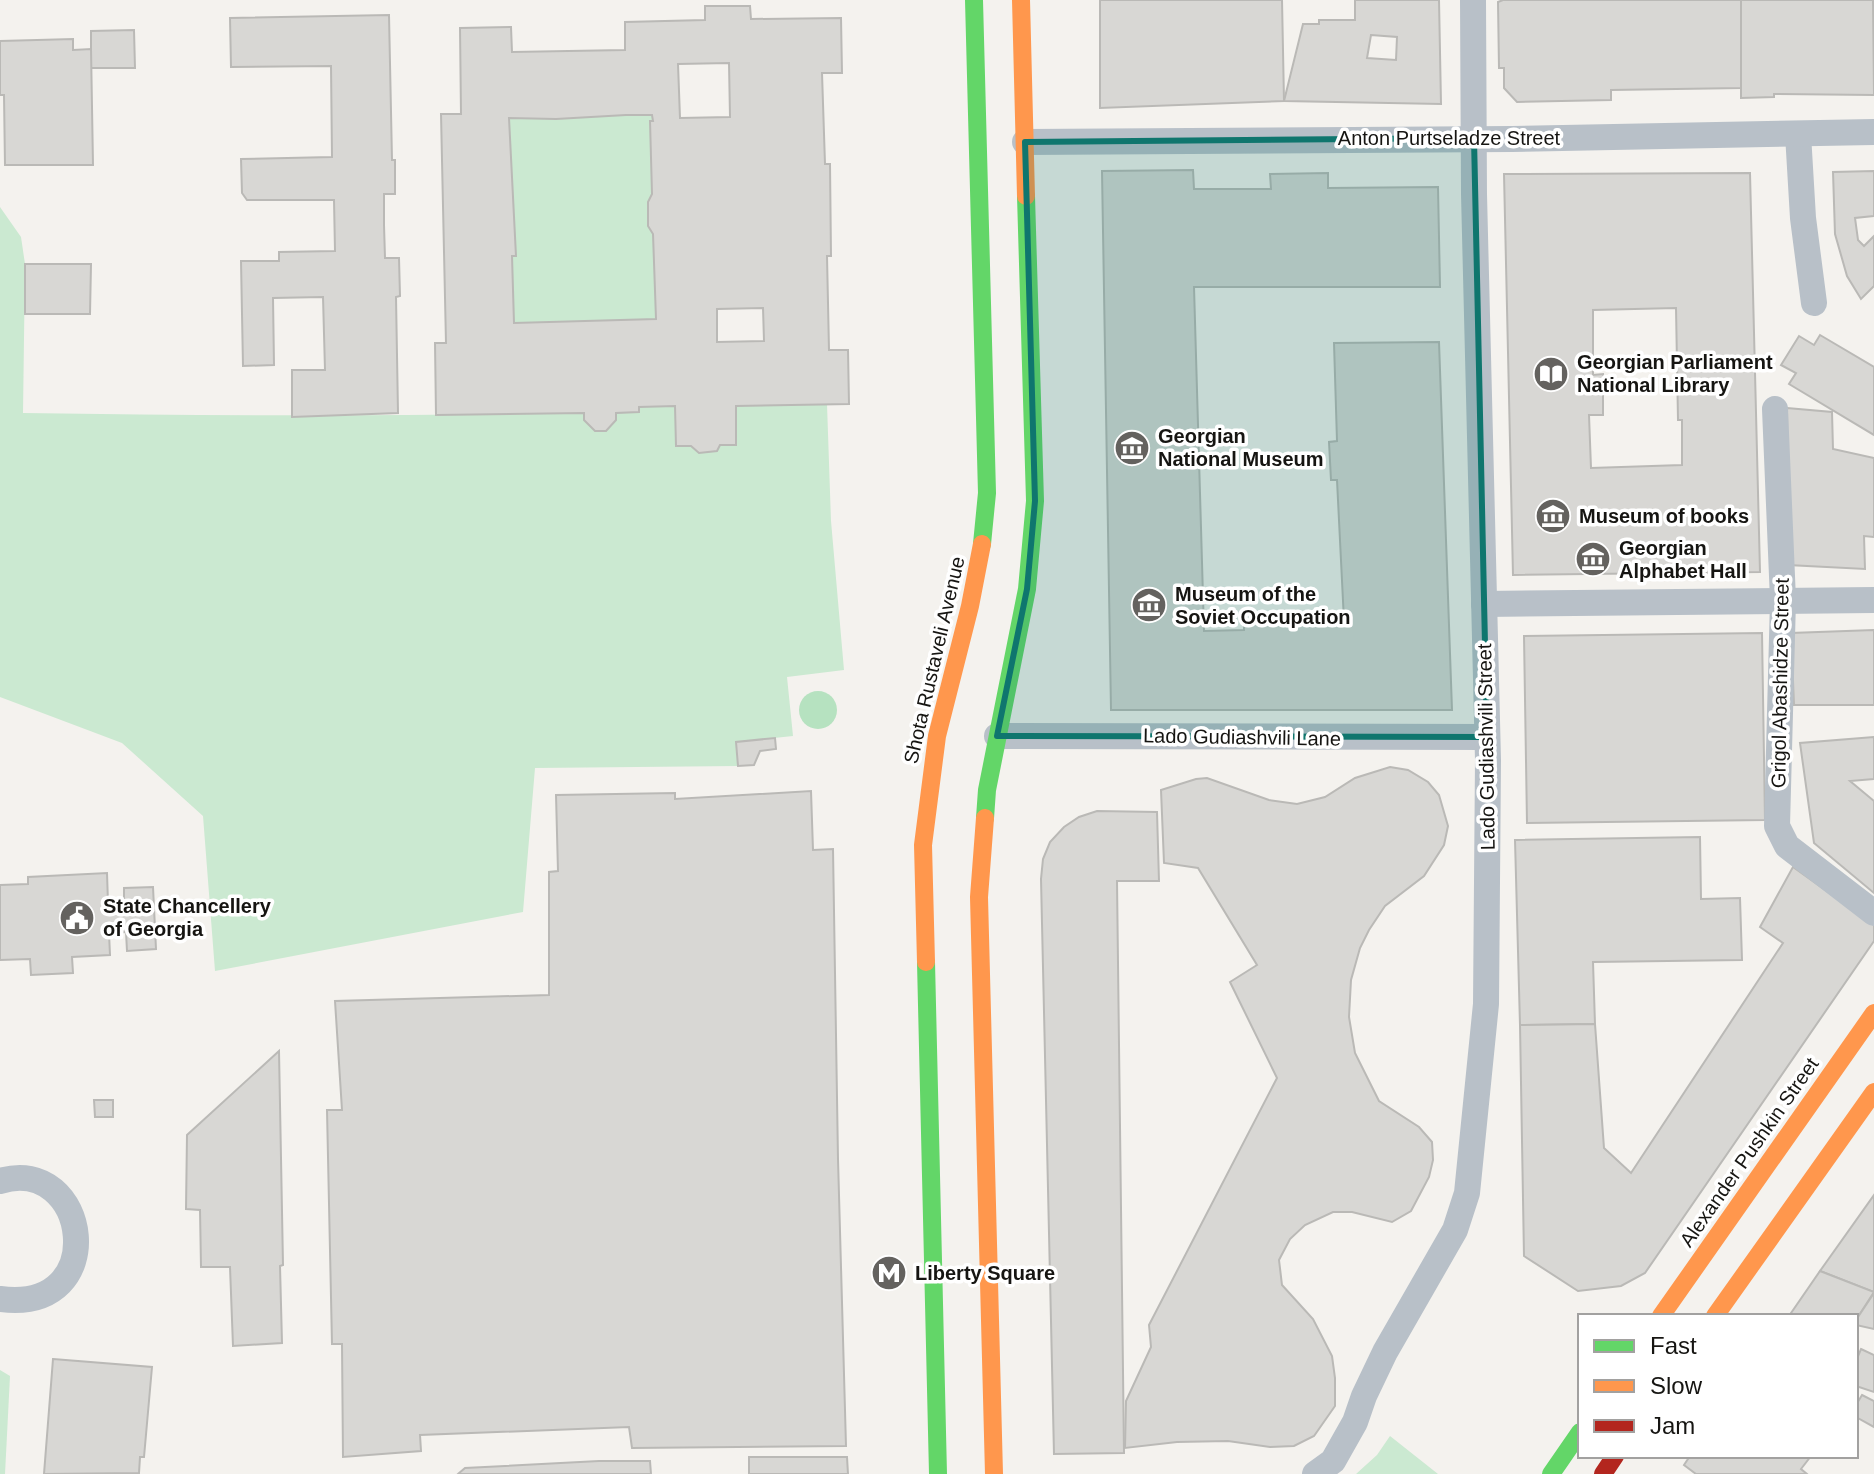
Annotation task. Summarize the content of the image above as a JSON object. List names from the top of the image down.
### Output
{
  "streets": {
    "main road": ["Shota Rustaveli Avenue", "Alexander Pushkin Street"],
    "street": [
      "Anton Purtseladze Street",
      "Grigol Abashidze Street",
      "Lado Gudiashvili Lane",
      "Lado Gudiashvili Street"
    ]
  },
  "crossings": [
    ["Anton Purtseladze Street", "Lado Gudiashvili Street"],
    ["Lado Gudiashvili Lane", "Lado Gudiashvili Street"]
  ],
  "places": {
    "library": ["Georgian Parliament National Library"],
    "museum": [
      "Georgian National Museum",
      "Museum of books",
      "Georgian Alphabet Hall",
      "Museum of the Soviet Occupation"
    ],
    "public building": ["State Chancellery of Georgia"],
    "metro station": ["Liberty Square"]
  },
  "legend": ["Fast", "Slow", "Jam"]
}
